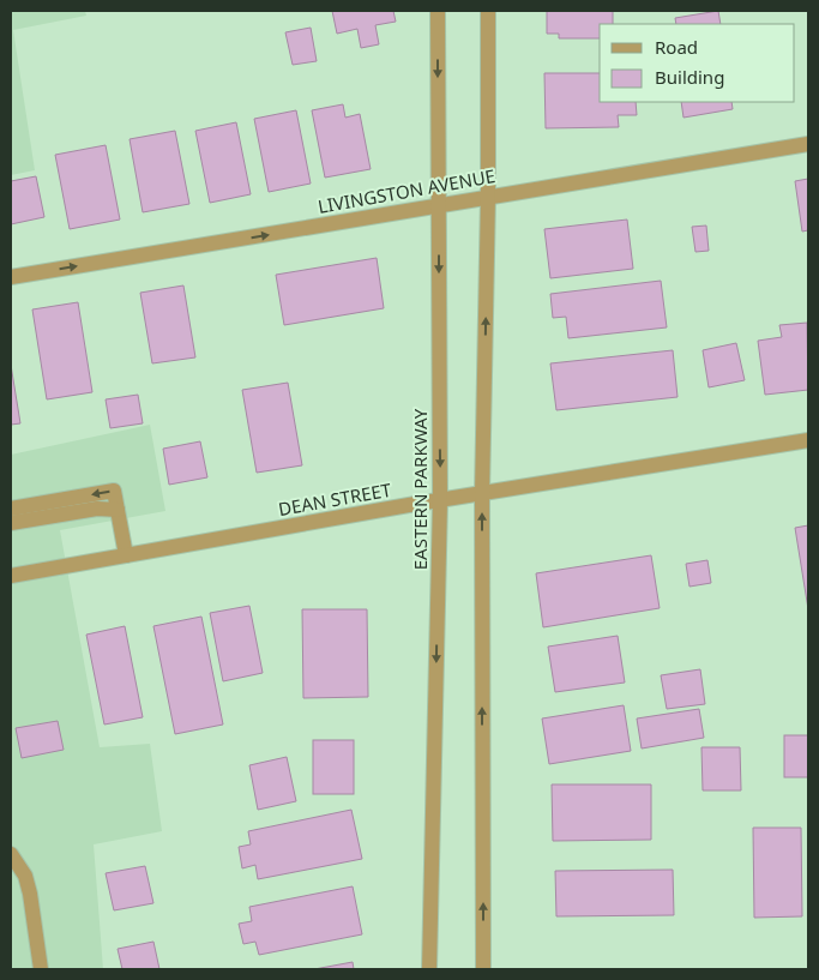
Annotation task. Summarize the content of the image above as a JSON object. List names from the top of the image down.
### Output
{
  "streets": {
    "street": ["LIVINGSTON AVENUE", "EASTERN PARKWAY", "DEAN STREET"]
  },
  "crossings": [
    ["LIVINGSTON AVENUE", "EASTERN PARKWAY"],
    ["EASTERN PARKWAY", "DEAN STREET"]
  ],
  "one_way": ["LIVINGSTON AVENUE"],
  "legend": ["Road", "Building"]
}
